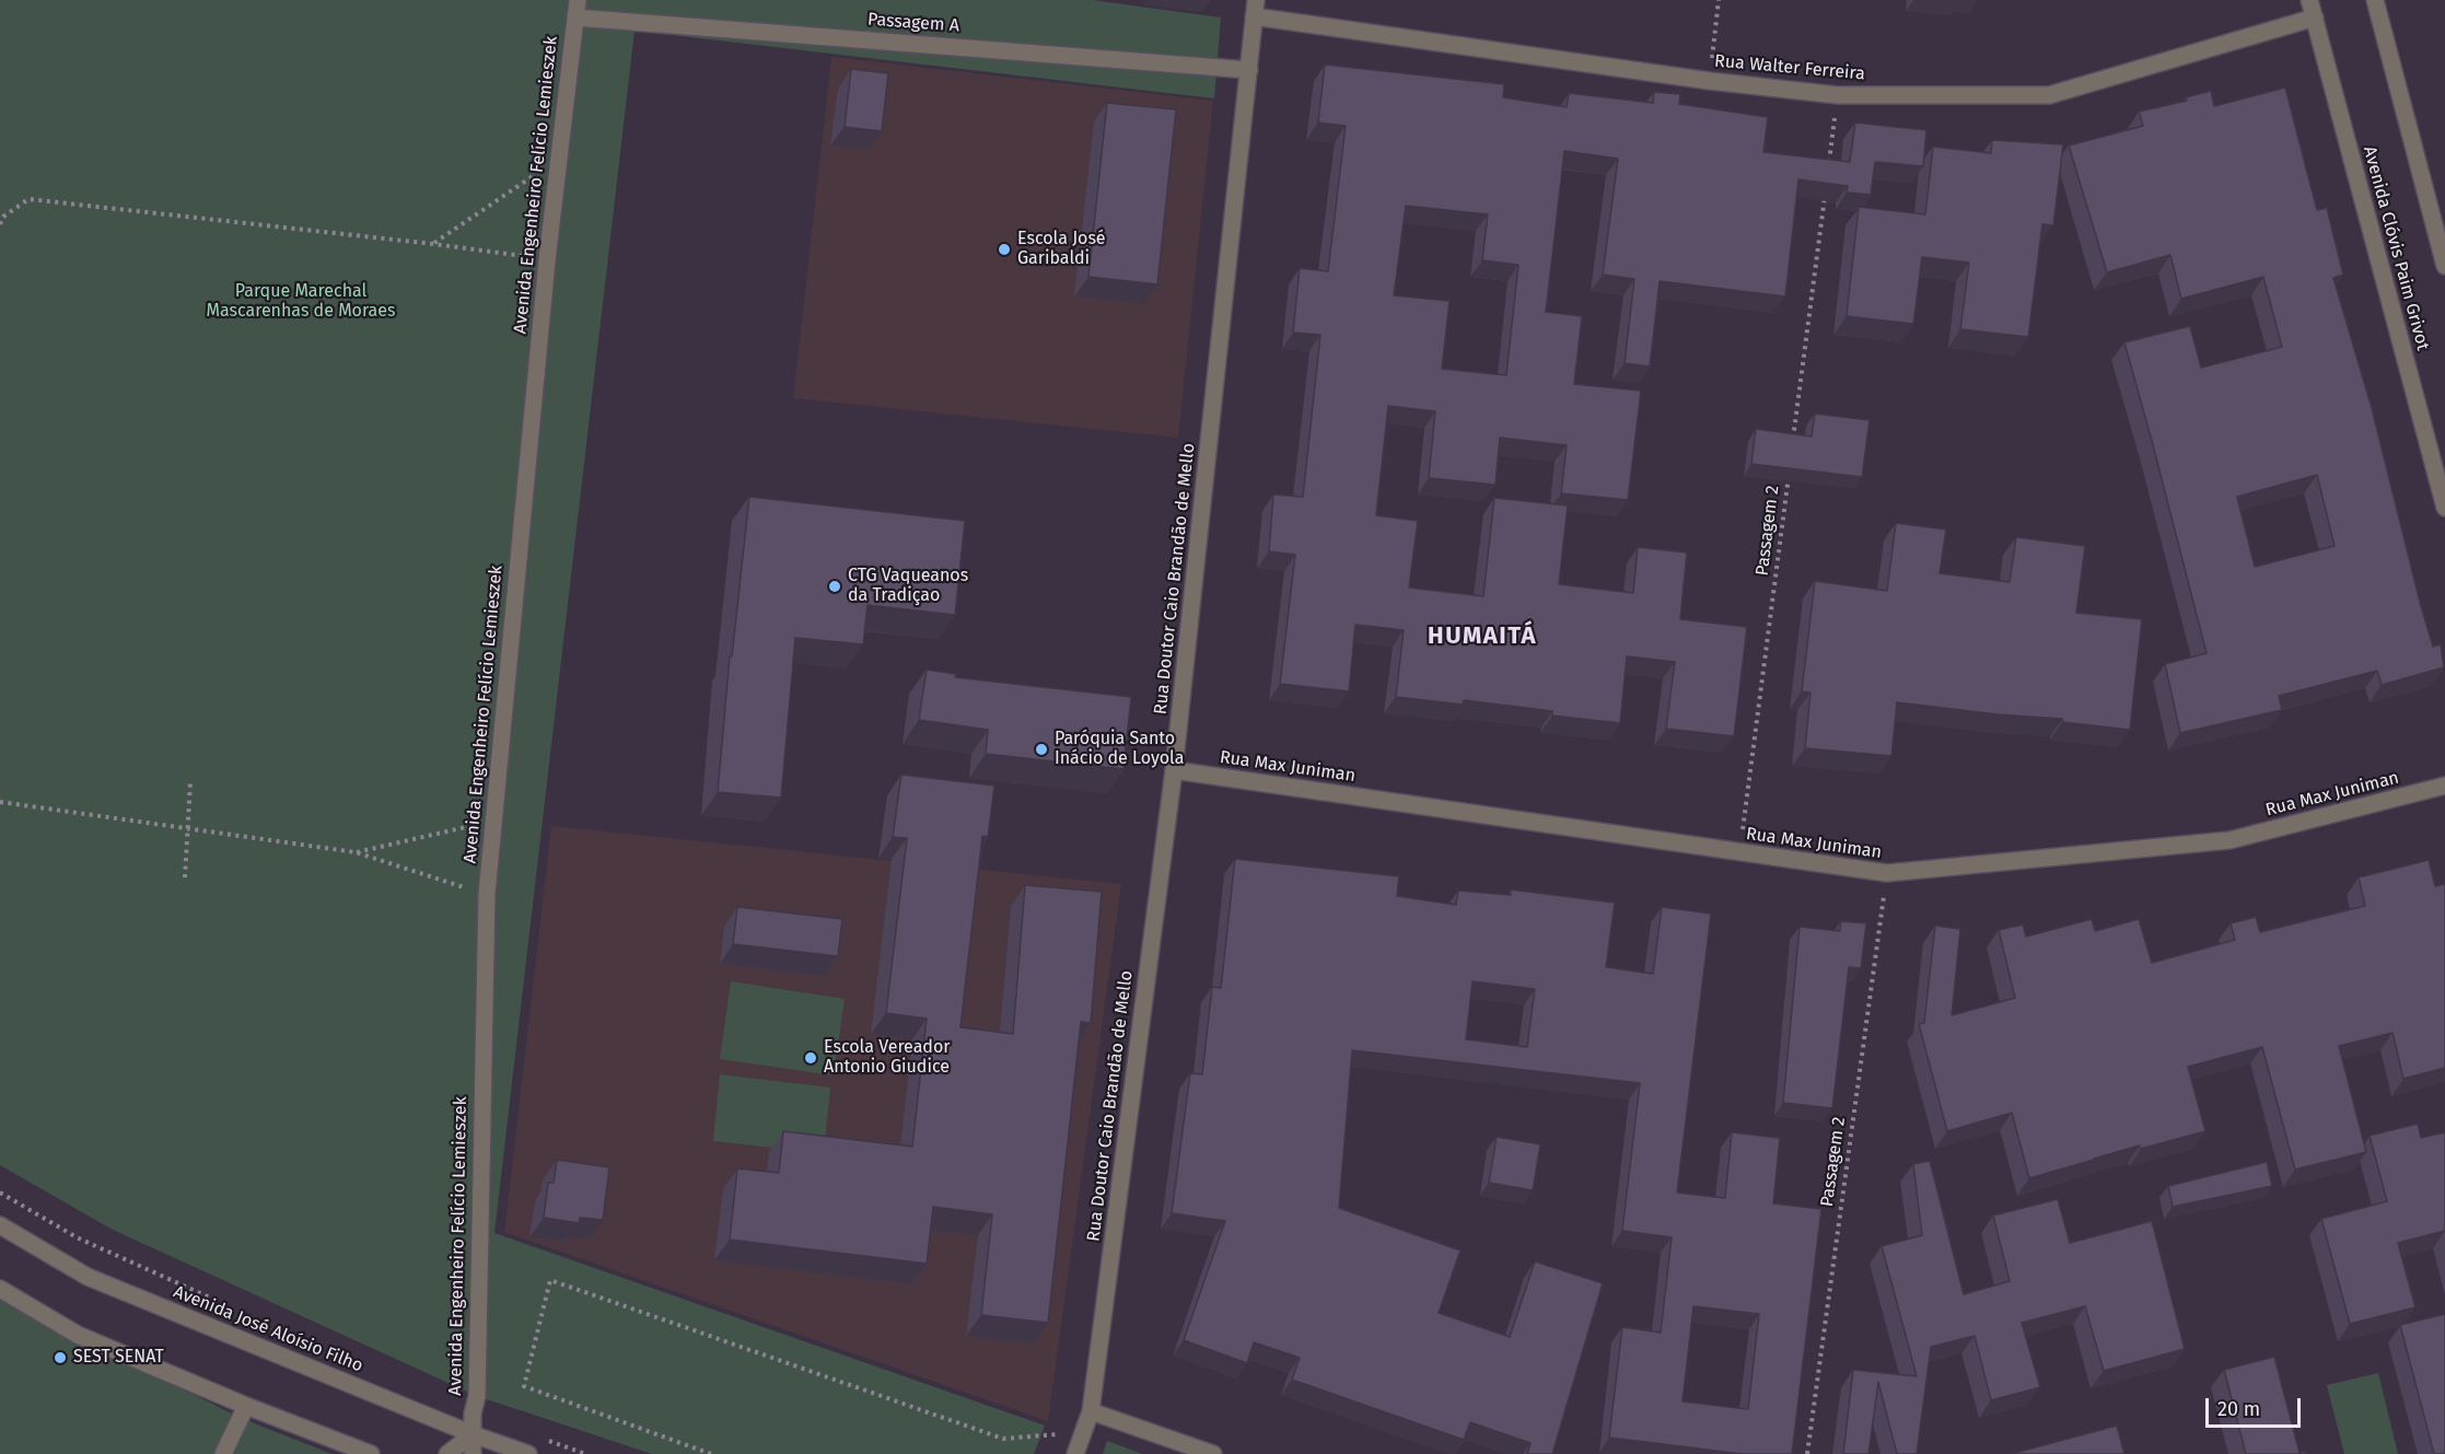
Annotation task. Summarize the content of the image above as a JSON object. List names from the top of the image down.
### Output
{
  "streets": {
    "street": [
      "Passagem A",
      "Rua Walter Ferreira",
      "Avenida Engenheiro Felício Lemieszek",
      "Avenida Clóvis Paim Grivot",
      "Rua Doutor Caio Brandão de Mello",
      "Rua Max Juniman",
      "Avenida José Aloísio Filho"
    ],
    "path": ["Passagem 2"]
  },
  "crossings": [
    ["Passagem A", "Avenida Engenheiro Felício Lemieszek"],
    ["Passagem A", "Rua Doutor Caio Brandão de Mello"],
    ["Rua Walter Ferreira", "Avenida Clóvis Paim Grivot"],
    ["Rua Walter Ferreira", "Rua Doutor Caio Brandão de Mello"],
    ["Avenida Engenheiro Felício Lemieszek", "Avenida José Aloísio Filho"],
    ["Passagem 2", "Rua Max Juniman"],
    ["Rua Doutor Caio Brandão de Mello", "Rua Max Juniman"]
  ],
  "districts": ["HUMAITÁ"],
  "parks": ["Parque Marechal Mascarenhas de Moraes"],
  "places": [
    "Escola José Garibaldi",
    "CTG Vaqueanos da Tradiçao",
    "Paróquia Santo Inácio de Loyola",
    "Escola Vereador Antonio Giudice",
    "SEST SENAT"
  ],
  "scale_bar": "20 m"
}
